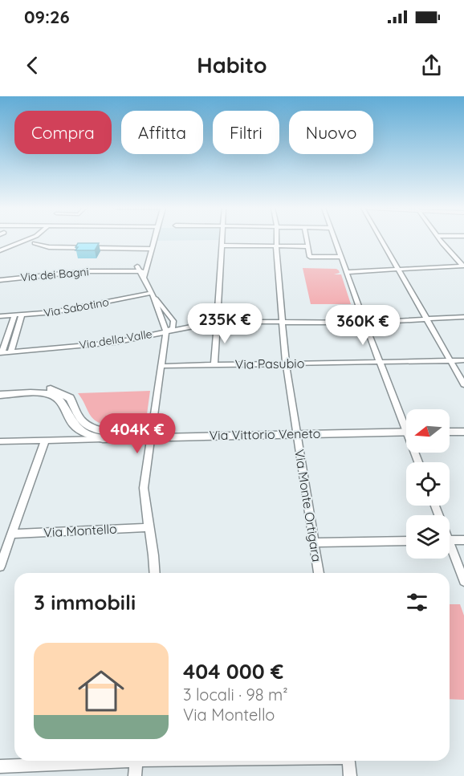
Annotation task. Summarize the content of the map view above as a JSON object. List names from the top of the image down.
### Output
{
  "streets": {
    "street": [
      "Via dei Bagni",
      "Via Sabotino",
      "Via della Valle",
      "Via Pasubio",
      "Via Vittorio Veneto",
      "Via Monte Ortigara",
      "Via Montello"
    ]
  },
  "crossings": [
    ["Via Sabotino", "Via della Valle"],
    ["Via della Valle", "Via Monte Ortigara"],
    ["Via Pasubio", "Via Monte Ortigara"],
    ["Via Vittorio Veneto", "Via Monte Ortigara"]
  ],
  "north": "left",
  "page": {
    "status": "09:26",
    "header": "Habito",
    "chip": [
      "Compra",
      "Affitta",
      "Filtri",
      "Nuovo"
    ],
    "price": ["235K €", "360K €", "404K €"],
    "heading": "3 immobili",
    "list": [
      {
        "name": "404 000 €",
        "note": "3 locali · 98 m² · Via Montello"
      }
    ]
  }
}
